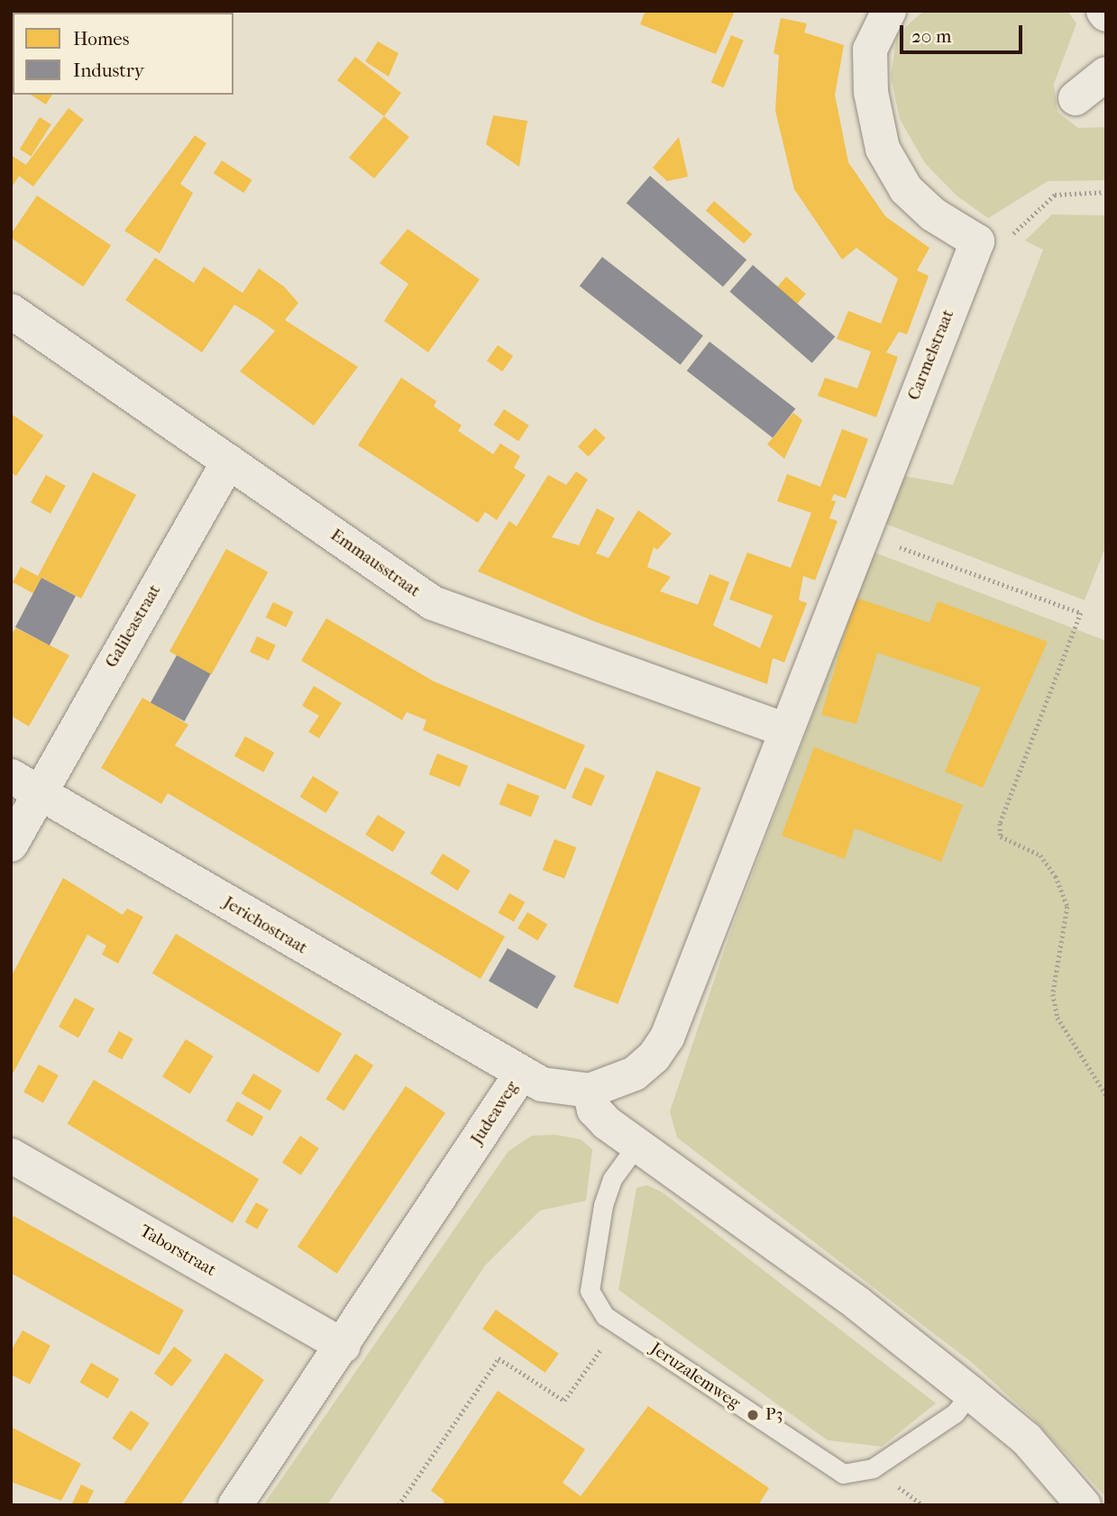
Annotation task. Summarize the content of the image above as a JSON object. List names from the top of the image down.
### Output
{
  "streets": {
    "street": [
      "Carmelstraat",
      "Emmausstraat",
      "Galileastraat",
      "Jerichostraat",
      "Judeaweg",
      "Taborstraat"
    ],
    "lane": ["Jeruzalemweg"]
  },
  "crossings": [
    ["Carmelstraat", "Emmausstraat"],
    ["Carmelstraat", "Judeaweg"],
    ["Emmausstraat", "Galileastraat"],
    ["Emmausstraat", "Judeaweg"],
    ["Galileastraat", "Jerichostraat"],
    ["Jerichostraat", "Judeaweg"],
    ["Judeaweg", "Taborstraat"]
  ],
  "places": ["P3"],
  "legend": ["Homes", "Industry"],
  "scale_bar": "20 m"
}
